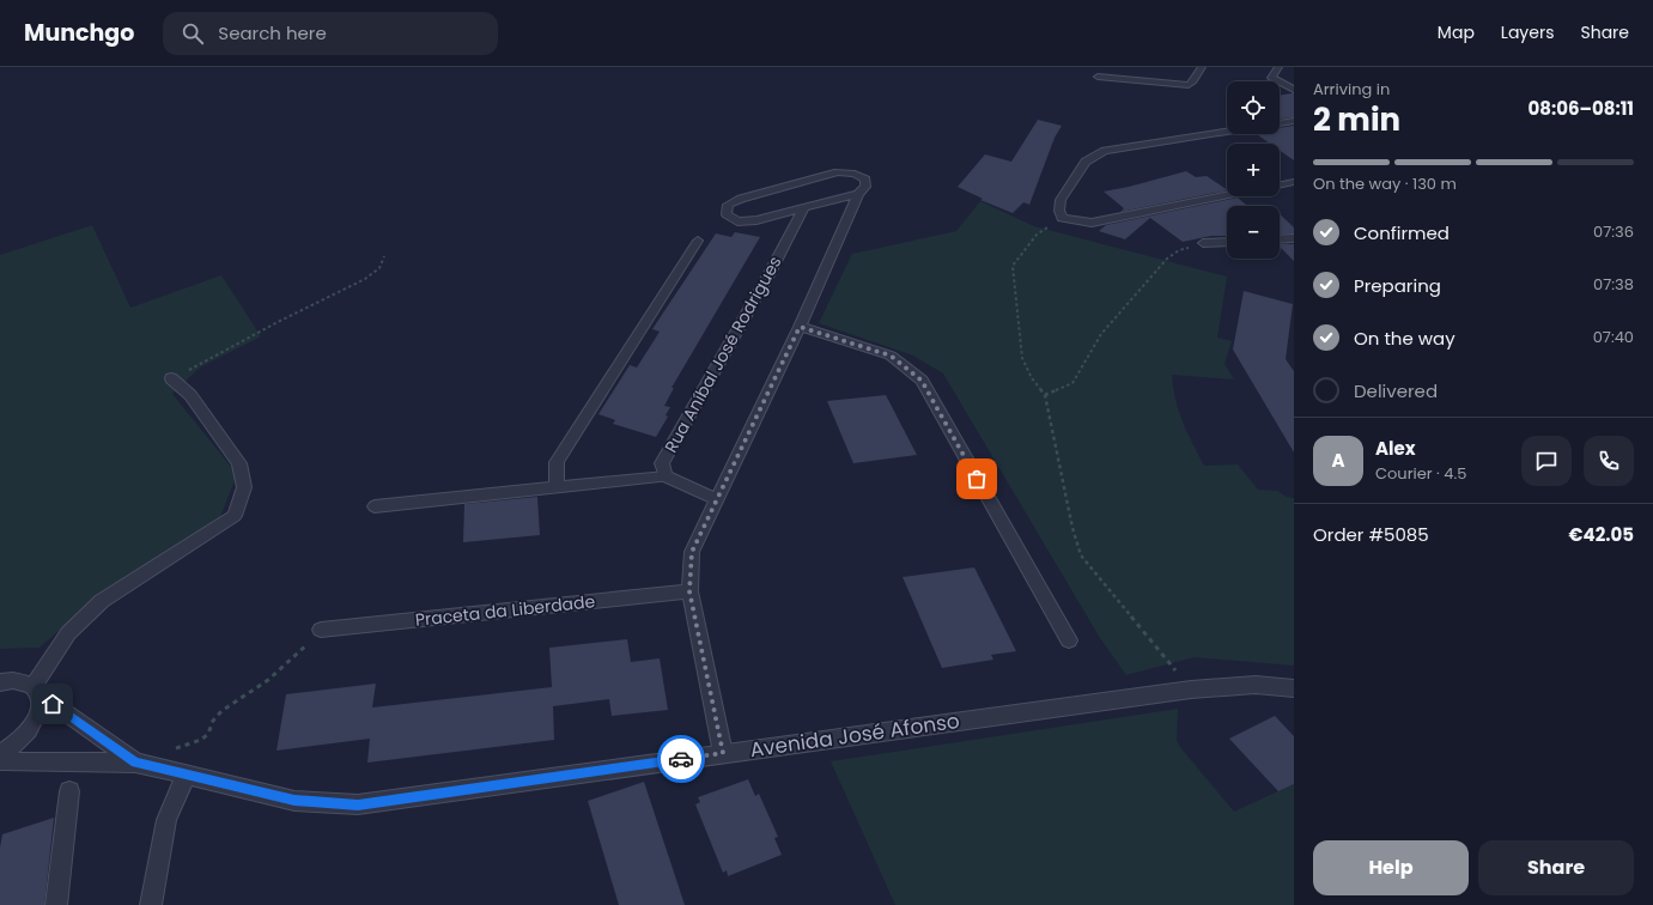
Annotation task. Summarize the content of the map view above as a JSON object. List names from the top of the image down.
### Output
{
  "streets": {
    "street": ["Rua Aníbal José Rodrigues", "Praceta da Liberdade", "Avenida José Afonso"]
  },
  "page": {
    "header": "Munchgo",
    "search": "Search here",
    "nav": ["Map", "Layers", "Share"],
    "heading": ["2 min", "Arriving in", "08:06–08:11"],
    "panel": [
      "Alex",
      "Courier · 4.5",
      "Order #5085",
      "€42.05"
    ],
    "map_buttons": ["+", "−"],
    "bar": "On the way · 130 m",
    "list": [
      ["Confirmed", "07:36"],
      ["Preparing", "07:38"],
      ["On the way", "07:40"],
      "Delivered"
    ],
    "round": "A",
    "buttons": ["Help", "Share"]
  }
}
